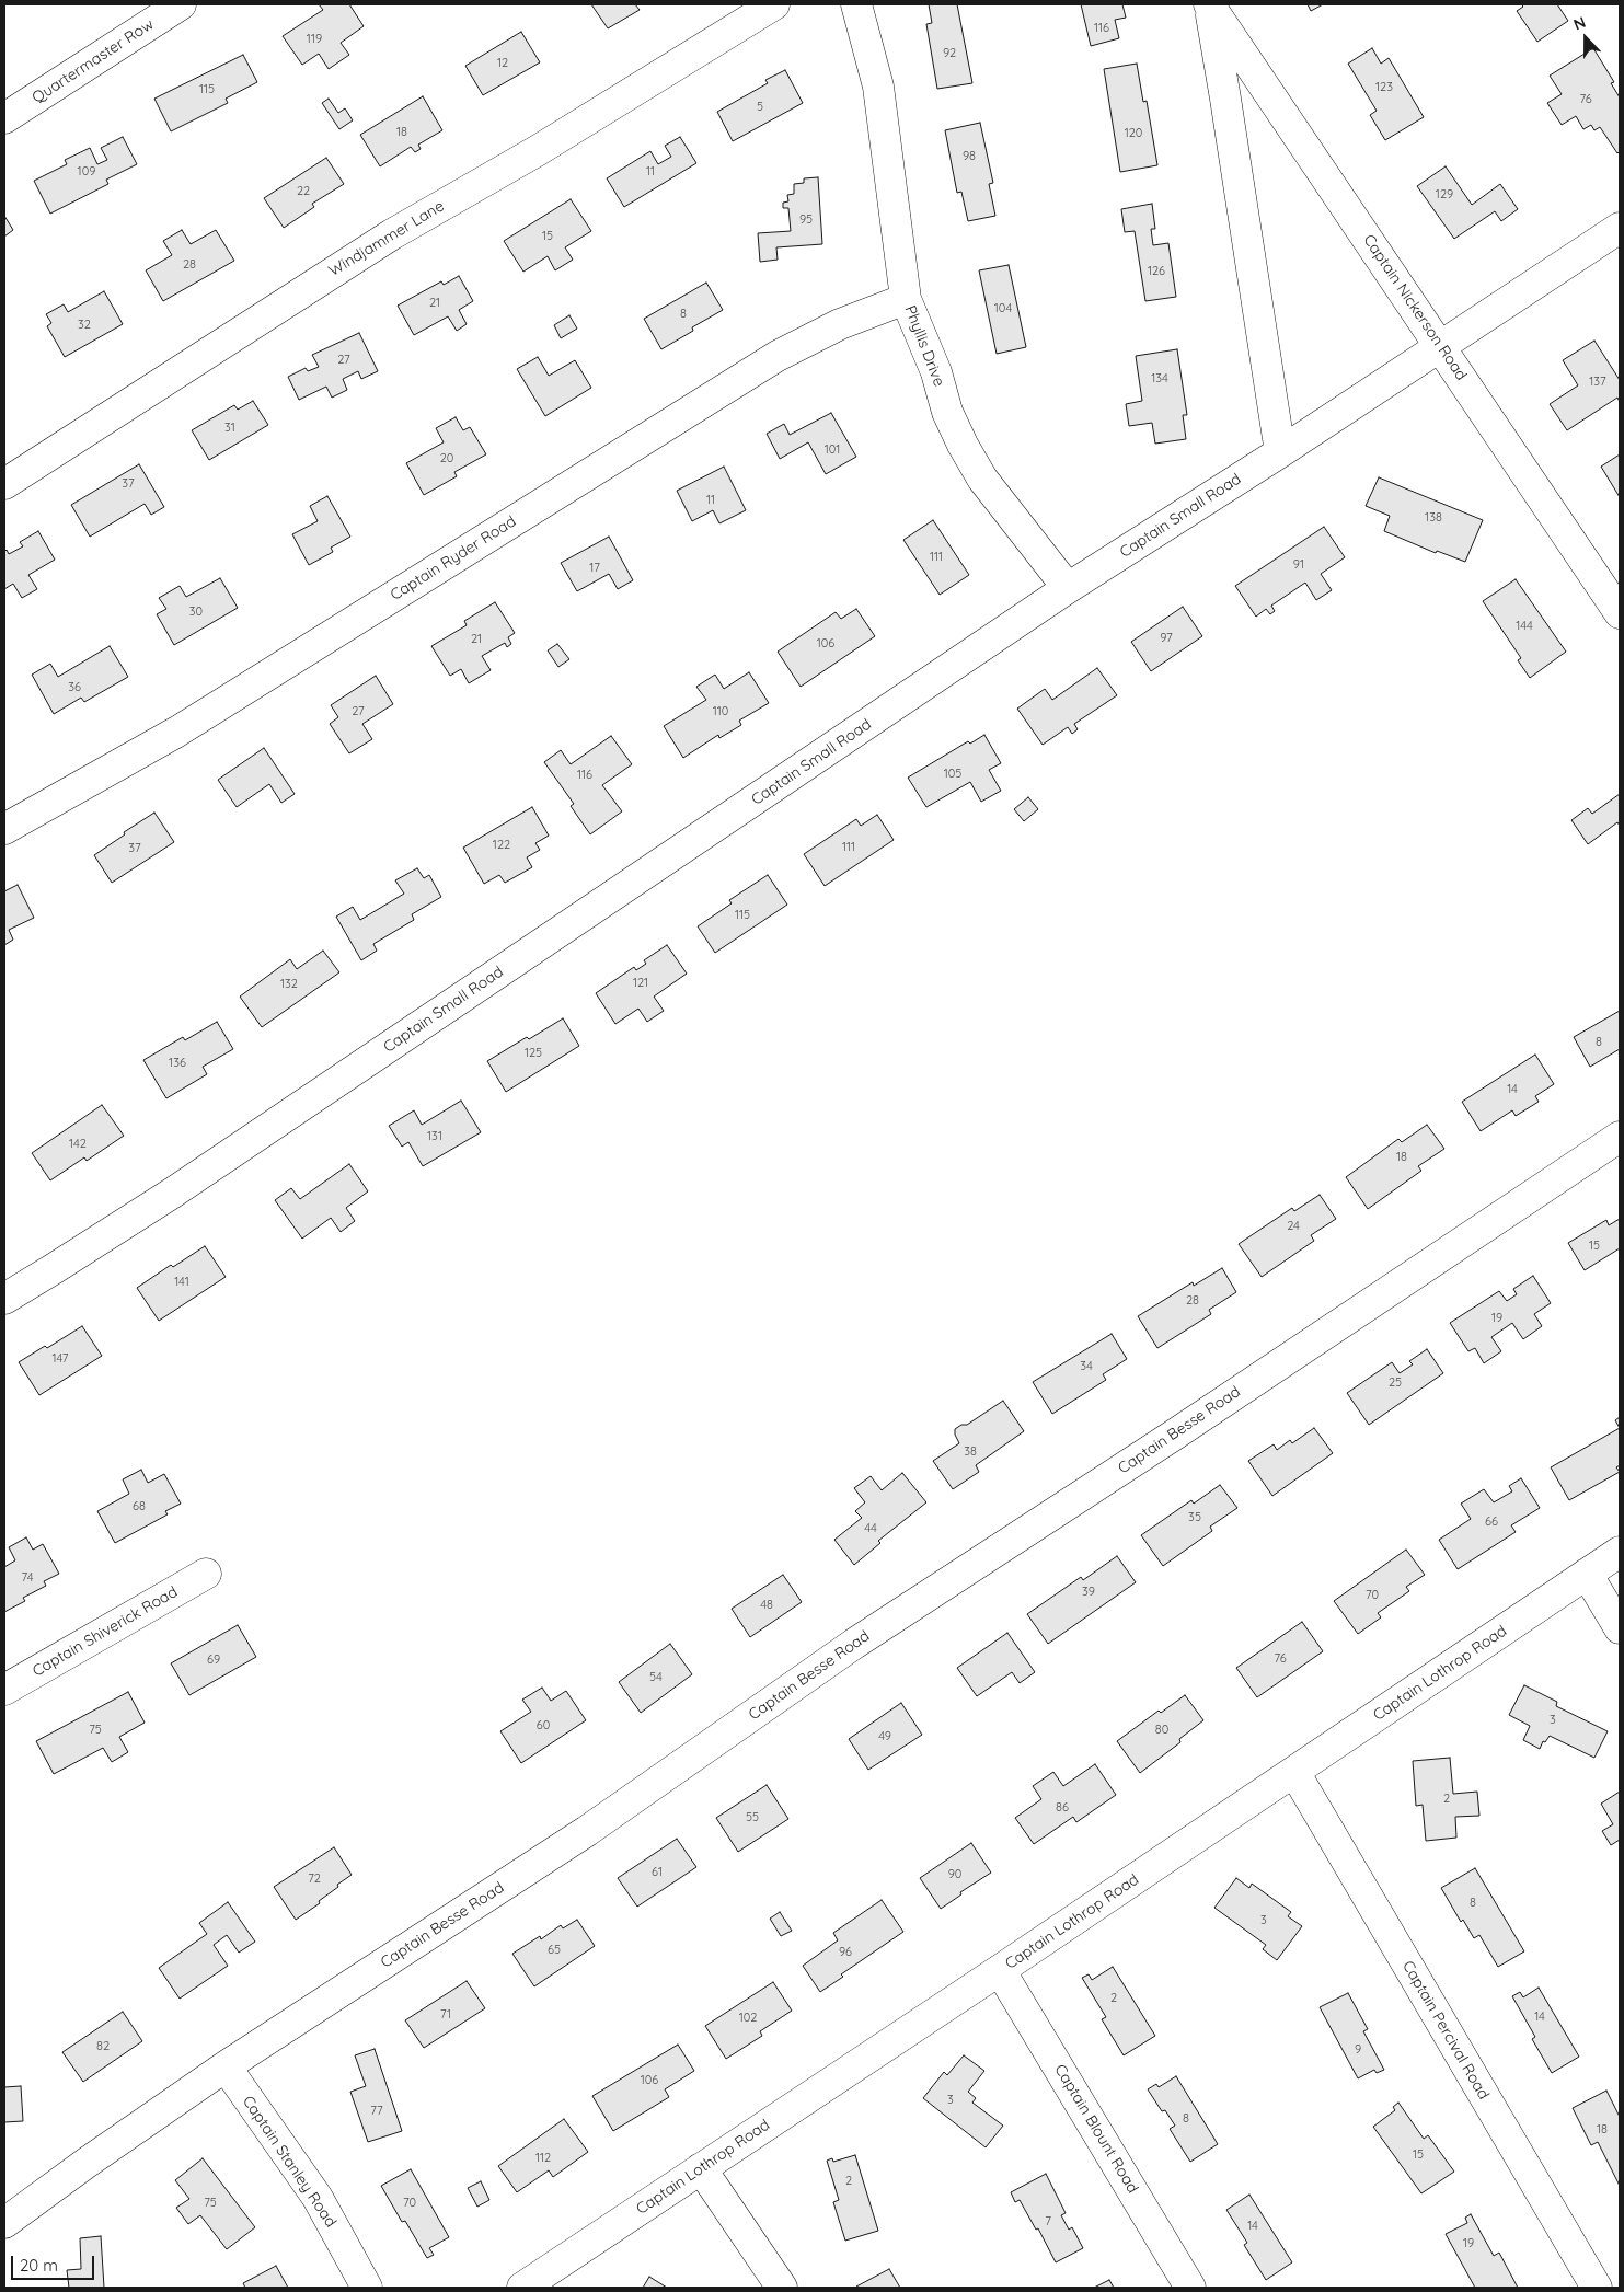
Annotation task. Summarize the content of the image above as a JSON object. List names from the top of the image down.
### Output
{
  "streets": {
    "street": [
      "Quartermaster Row",
      "Windjammer Lane",
      "Captain Nickerson Road",
      "Phyllis Drive",
      "Captain Small Road",
      "Captain Ryder Road",
      "Captain Besse Road",
      "Captain Shiverick Road",
      "Captain Lothrop Road",
      "Captain Percival Road",
      "Captain Blount Road",
      "Captain Stanley Road"
    ]
  },
  "crossings": [
    ["Captain Nickerson Road", "Captain Small Road"],
    ["Phyllis Drive", "Captain Small Road"],
    ["Phyllis Drive", "Captain Ryder Road"],
    ["Captain Besse Road", "Captain Stanley Road"],
    ["Captain Lothrop Road", "Captain Percival Road"],
    ["Captain Lothrop Road", "Captain Blount Road"]
  ],
  "house_numbers": [
    "116",
    "119",
    "92",
    "12",
    "123",
    "115",
    "76",
    "5",
    "18",
    "120",
    "98",
    "109",
    "11",
    "22",
    "129",
    "95",
    "15",
    "28",
    "126",
    "21",
    "104",
    "8",
    "32",
    "27",
    "134",
    "137",
    "31",
    "101",
    "20",
    "37",
    "11",
    "138",
    "111",
    "91",
    "17",
    "30",
    "144",
    "97",
    "21",
    "106",
    "36",
    "27",
    "110",
    "105",
    "116",
    "122",
    "111",
    "37",
    "115",
    "121",
    "132",
    "8",
    "125",
    "136",
    "14",
    "131",
    "142",
    "18",
    "24",
    "15",
    "141",
    "28",
    "19",
    "147",
    "34",
    "25",
    "38",
    "68",
    "35",
    "66",
    "44",
    "74",
    "39",
    "70",
    "48",
    "76",
    "69",
    "54",
    "3",
    "60",
    "75",
    "80",
    "49",
    "2",
    "86",
    "55",
    "61",
    "90",
    "72",
    "8",
    "3",
    "65",
    "96",
    "2",
    "71",
    "14",
    "102",
    "82",
    "9",
    "106",
    "3",
    "77",
    "8",
    "18",
    "15",
    "112",
    "2",
    "75",
    "70",
    "7",
    "14",
    "19"
  ],
  "scale_bar": "20 m",
  "north": "top"
}
